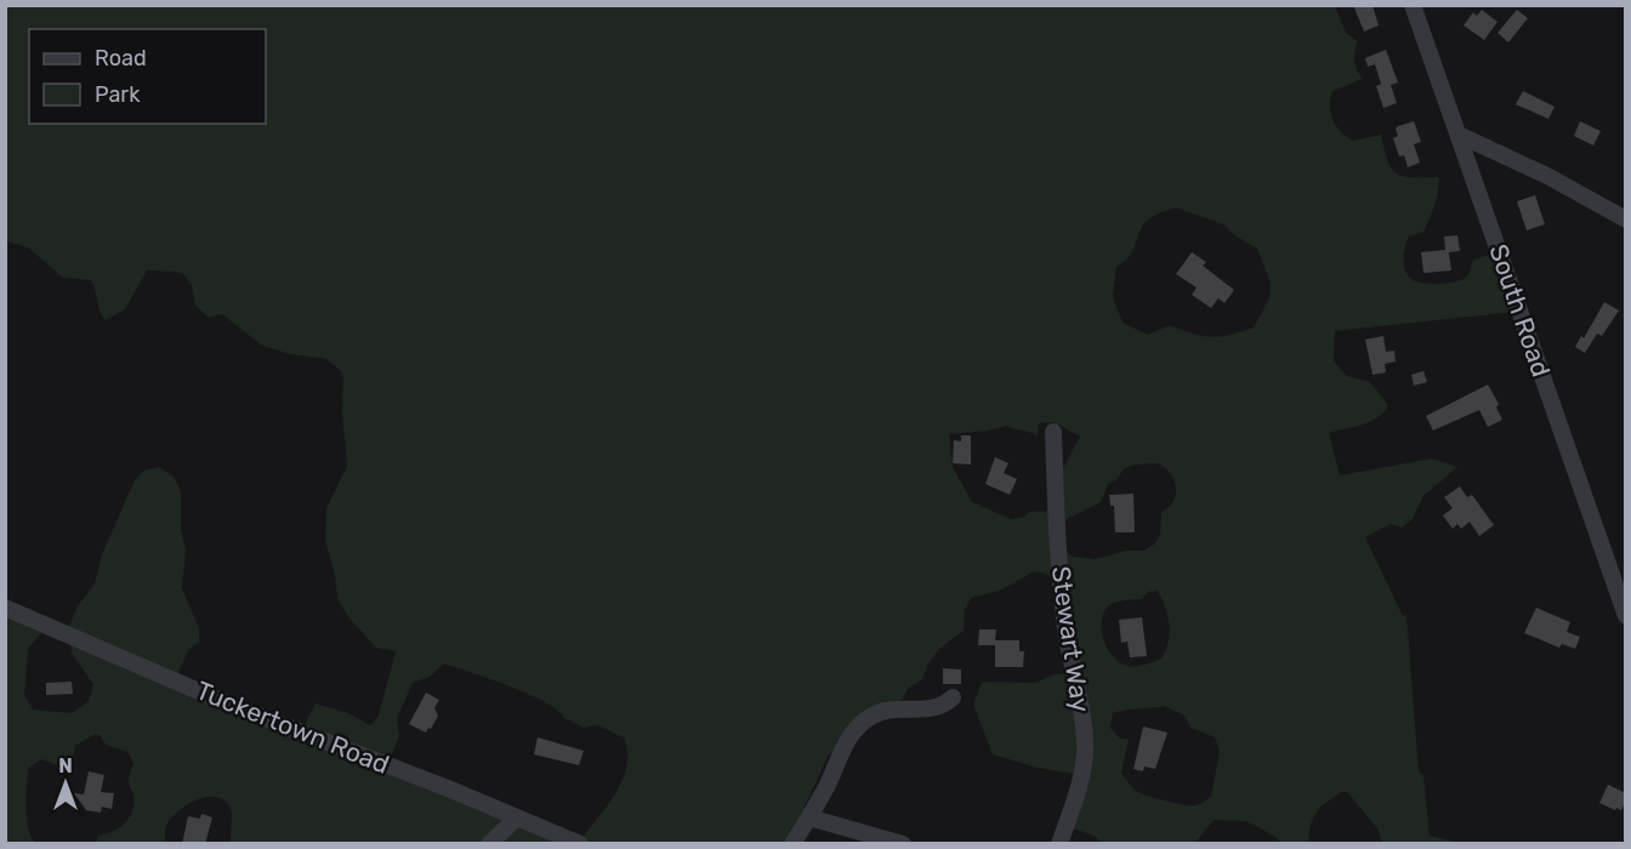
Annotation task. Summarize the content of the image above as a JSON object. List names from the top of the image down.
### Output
{
  "streets": {
    "street": ["South Road", "Stewart Way", "Tuckertown Road"]
  },
  "legend": ["Road", "Park"],
  "north": "top"
}
